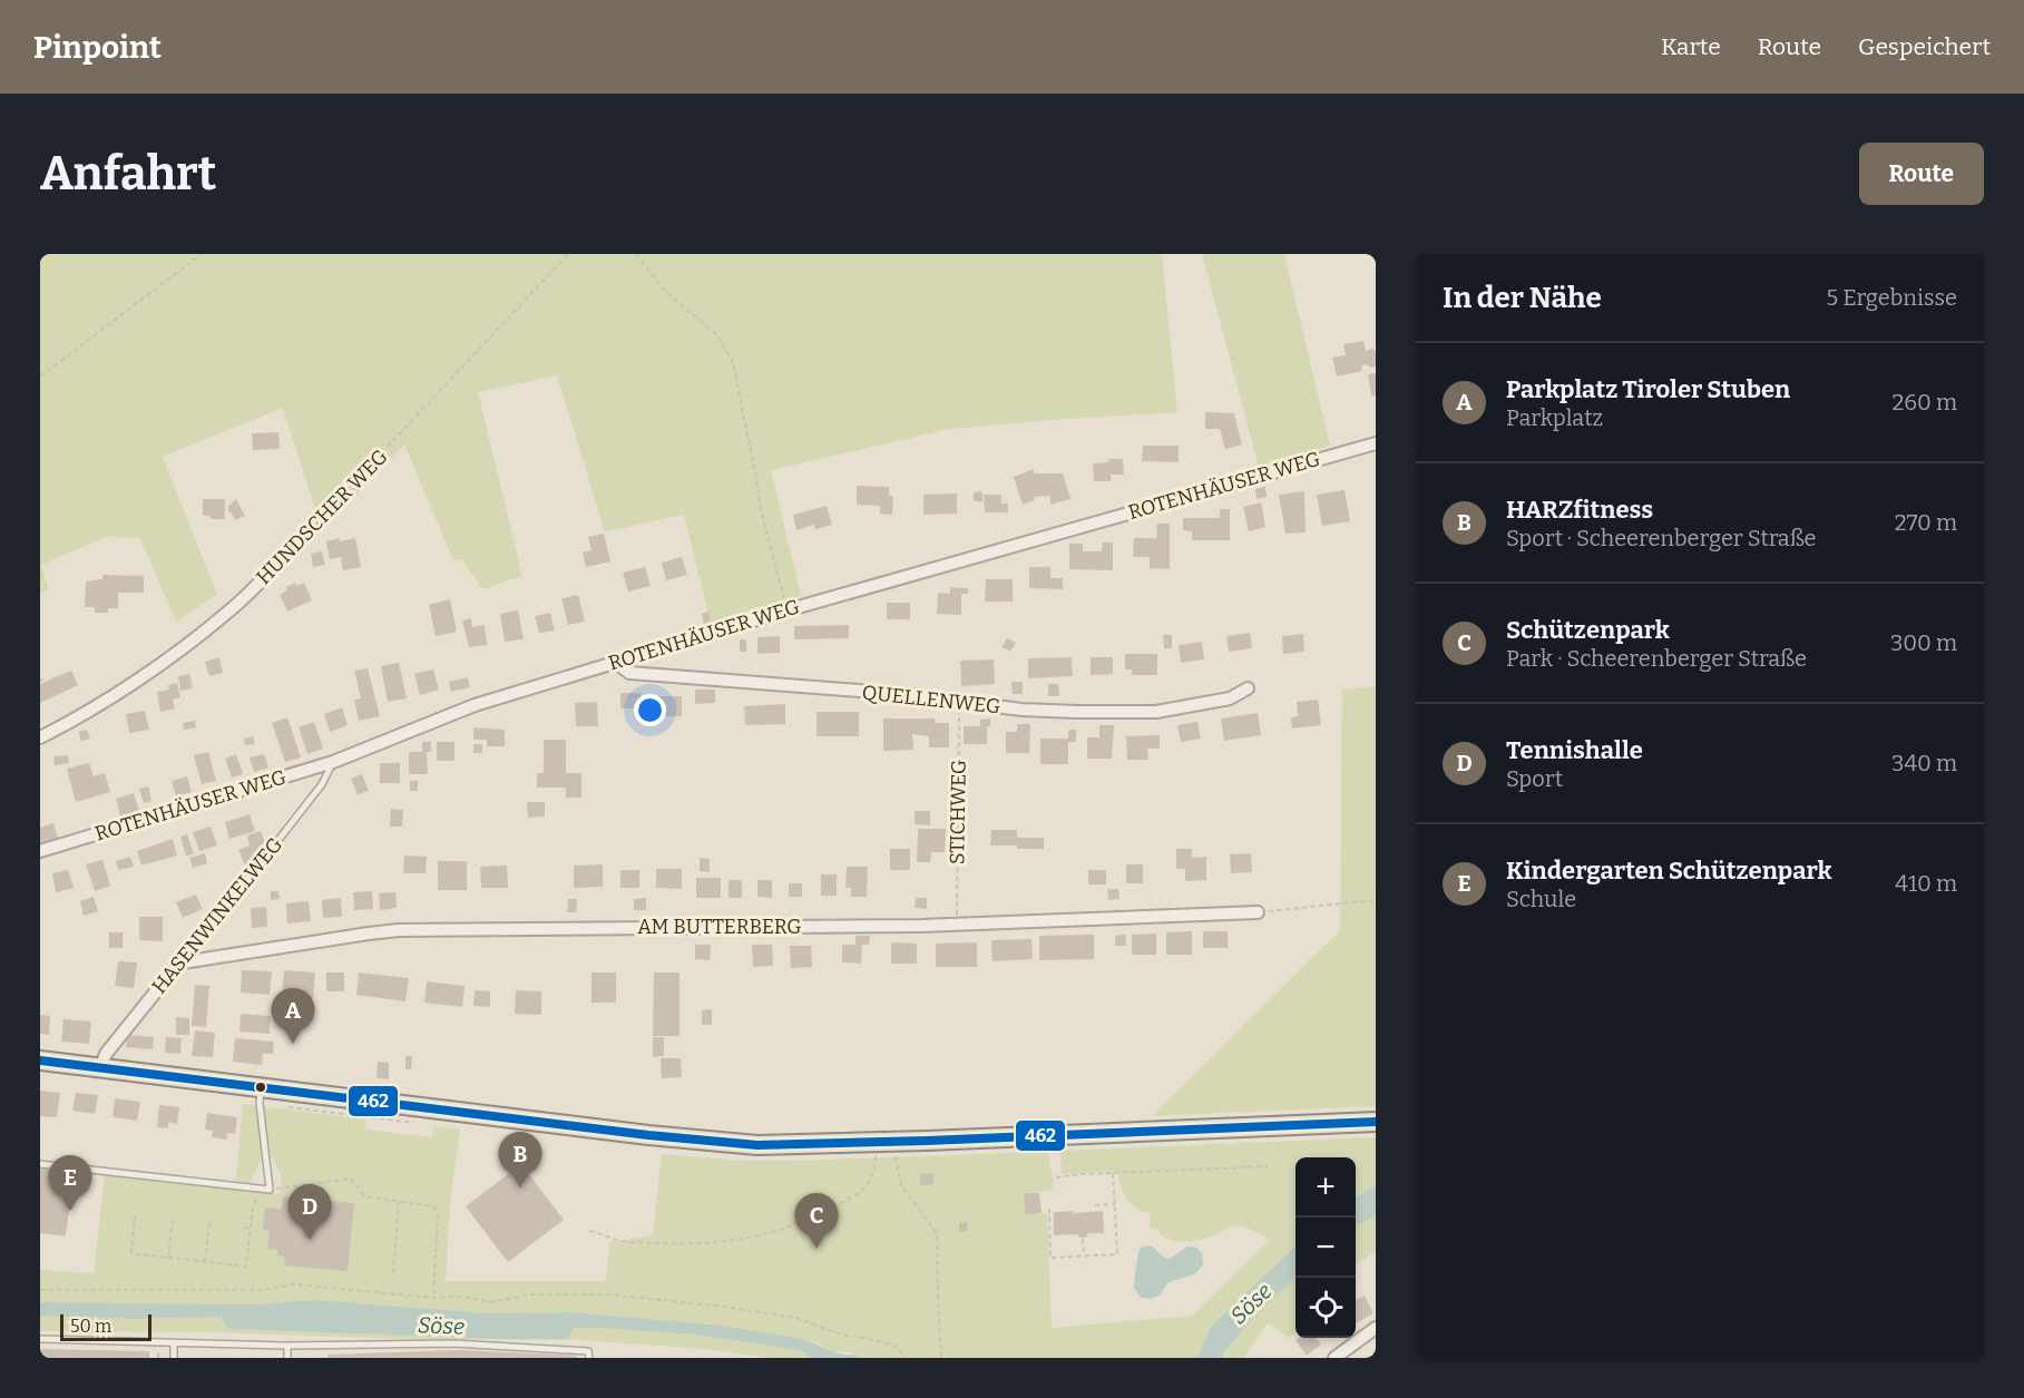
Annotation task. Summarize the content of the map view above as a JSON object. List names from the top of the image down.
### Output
{
  "streets": {
    "street": [
      "ROTENHÄUSER WEG",
      "HUNDSCHER WEG",
      "QUELLENWEG",
      "HASENWINKELWEG",
      "AM BUTTERBERG"
    ],
    "path": ["STICHWEG"]
  },
  "crossings": [
    ["ROTENHÄUSER WEG", "QUELLENWEG"],
    ["ROTENHÄUSER WEG", "HASENWINKELWEG"],
    ["QUELLENWEG", "STICHWEG"],
    ["STICHWEG", "AM BUTTERBERG"],
    ["HASENWINKELWEG", "AM BUTTERBERG"]
  ],
  "water": ["Söse"],
  "lines": ["transit line 462"],
  "scale_bar": "50 m",
  "page": {
    "header": "Pinpoint",
    "nav": ["Karte", "Route", "Gespeichert"],
    "buttons": "Route",
    "title": "Anfahrt",
    "heading": ["In der Nähe", "5 Ergebnisse"],
    "list": [
      {
        "mark": "A",
        "name": "Parkplatz Tiroler Stuben",
        "note": "Parkplatz",
        "value": "260 m"
      },
      {
        "mark": "B",
        "name": "HARZfitness",
        "note": "Sport · Scheerenberger Straße",
        "value": "270 m"
      },
      {
        "mark": "C",
        "name": "Schützenpark",
        "note": "Park · Scheerenberger Straße",
        "value": "300 m"
      },
      {
        "mark": "D",
        "name": "Tennishalle",
        "note": "Sport",
        "value": "340 m"
      },
      {
        "mark": "E",
        "name": "Kindergarten Schützenpark",
        "note": "Schule",
        "value": "410 m"
      }
    ],
    "pins": [
      "A",
      "B",
      "E",
      "D",
      "C"
    ],
    "map_buttons": ["+", "−"],
    "scale": "50 m"
  }
}
